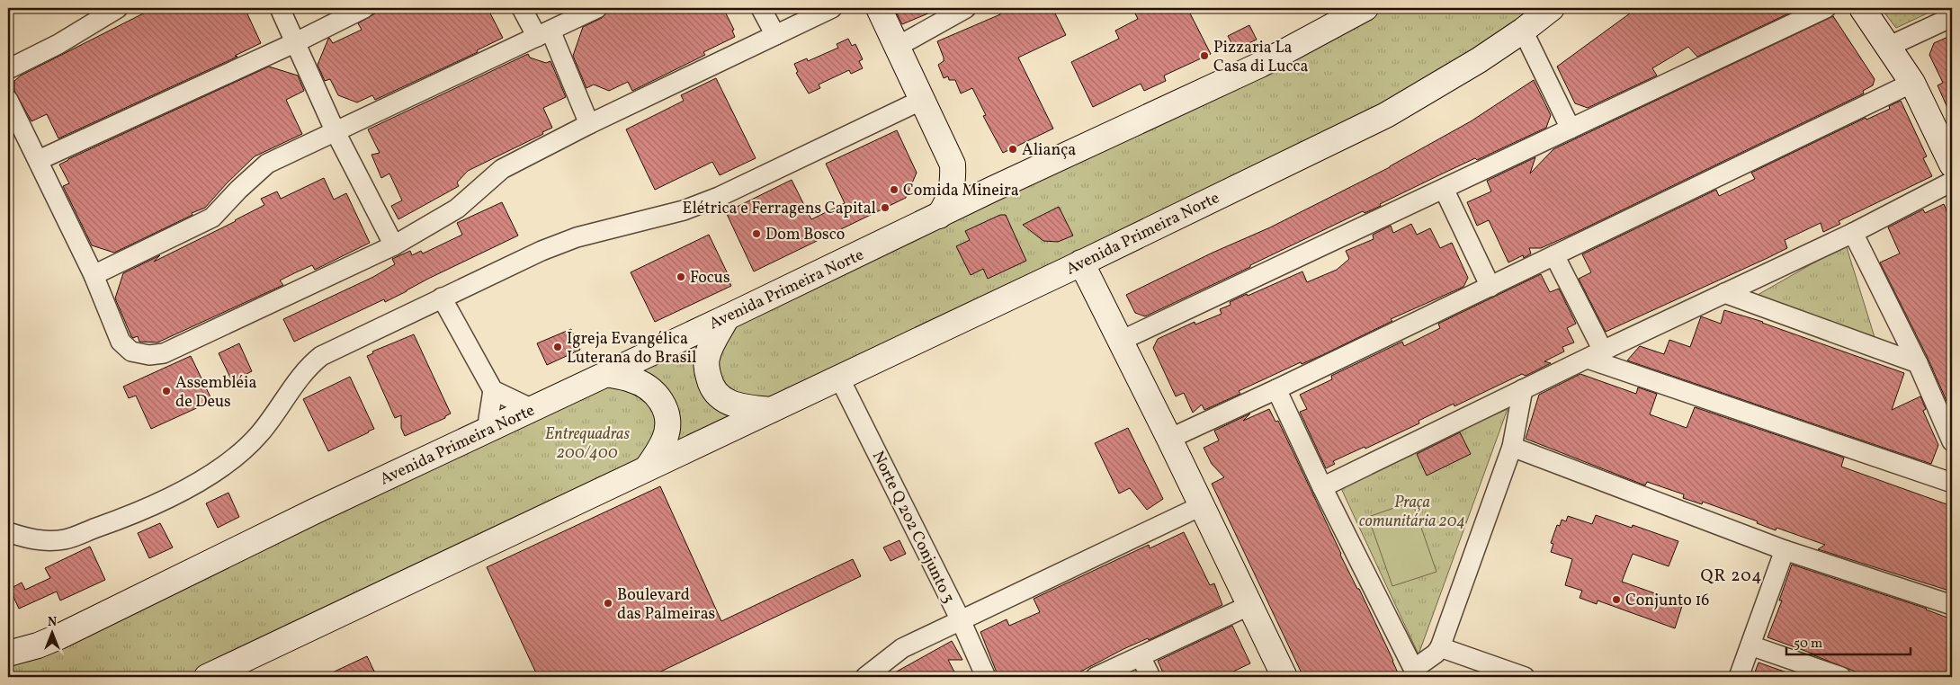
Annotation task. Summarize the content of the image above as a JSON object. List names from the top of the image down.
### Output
{
  "streets": {
    "main road": ["Avenida Primeira Norte"],
    "street": ["Norte Q 202 Conjunto 3"]
  },
  "crossings": [
    ["Avenida Primeira Norte", "Norte Q 202 Conjunto 3"]
  ],
  "districts": ["QR 204"],
  "parks": ["Entrequadras 200/400", "Praça comunitária 204"],
  "places": [
    "Pizzaria La Casa di Lucca",
    "Aliança",
    "Comida Mineira",
    "Elétrica e Ferragens Capital",
    "Dom Bosco",
    "Focus",
    "Igreja Evangélica Luterana do Brasil",
    "Assembléia de Deus",
    "Conjunto 16",
    "Boulevard das Palmeiras"
  ],
  "scale_bar": "50 m",
  "north": "top"
}
